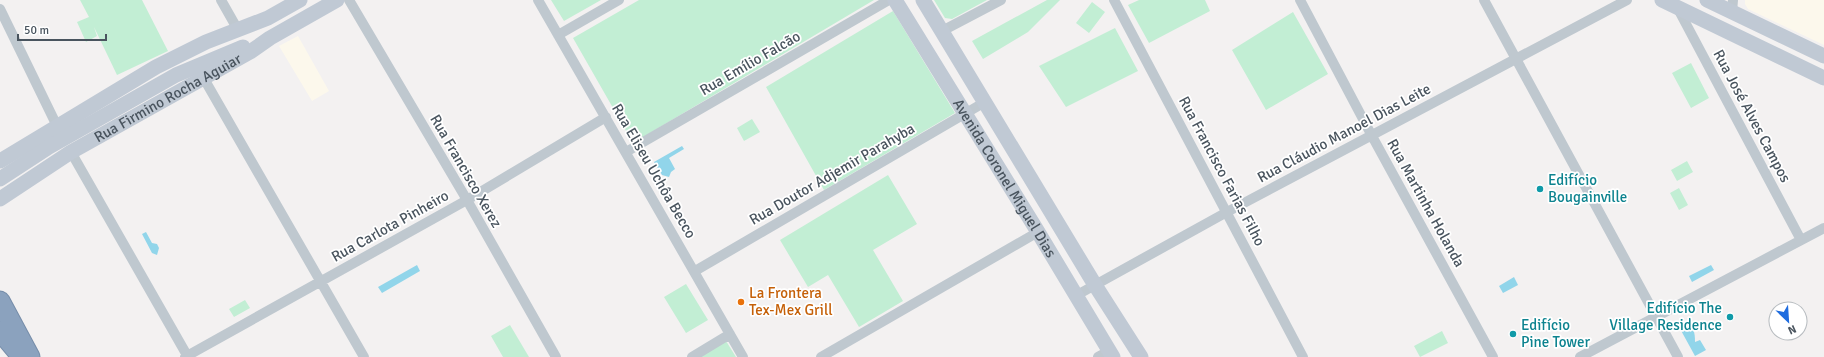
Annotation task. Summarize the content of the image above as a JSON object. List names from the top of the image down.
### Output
{
  "streets": {
    "street": [
      "Rua Emílio Falcão",
      "Rua Firmino Rocha Aguiar",
      "Rua José Alves Campos",
      "Rua Cláudio Manoel Dias Leite",
      "Rua Francisco Xerez",
      "Rua Eliseu Uchôa Becco",
      "Rua Francisco Farias Filho",
      "Rua Doutor Adjemir Parahyba",
      "Avenida Coronel Miguel Dias",
      "Rua Martinha Holanda",
      "Rua Carlota Pinheiro"
    ]
  },
  "crossings": [
    ["Rua Emílio Falcão", "Rua Eliseu Uchôa Becco"],
    ["Rua Cláudio Manoel Dias Leite", "Rua Francisco Farias Filho"],
    ["Rua Cláudio Manoel Dias Leite", "Avenida Coronel Miguel Dias"],
    ["Rua Cláudio Manoel Dias Leite", "Rua Martinha Holanda"],
    ["Rua Francisco Xerez", "Rua Carlota Pinheiro"],
    ["Rua Eliseu Uchôa Becco", "Rua Doutor Adjemir Parahyba"],
    ["Rua Eliseu Uchôa Becco", "Rua Carlota Pinheiro"],
    ["Rua Doutor Adjemir Parahyba", "Avenida Coronel Miguel Dias"]
  ],
  "places": [
    "Edifício Bougainville",
    "La Frontera Tex-Mex Grill",
    "Edifício The Village Residence",
    "Edifício Pine Tower"
  ],
  "scale_bar": "50 m",
  "north": "bottom right"
}
